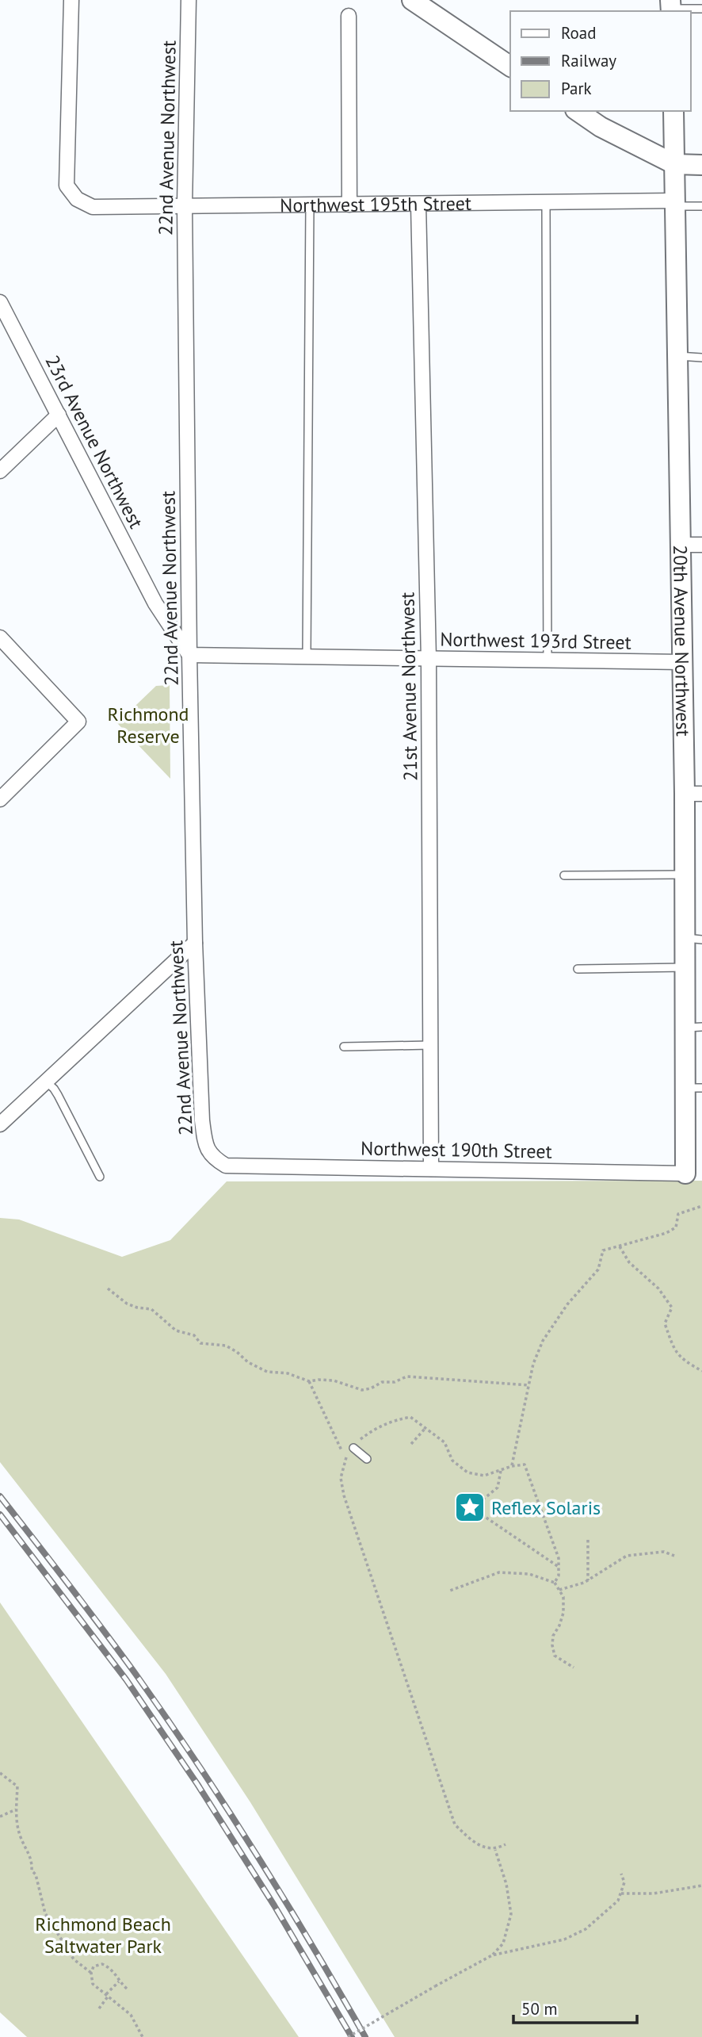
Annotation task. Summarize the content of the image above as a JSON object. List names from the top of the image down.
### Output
{
  "streets": {
    "street": [
      "22nd Avenue Northwest",
      "Northwest 195th Street",
      "23rd Avenue Northwest",
      "Northwest 193rd Street",
      "20th Avenue Northwest",
      "21st Avenue Northwest",
      "Northwest 190th Street"
    ]
  },
  "crossings": [
    ["22nd Avenue Northwest", "Northwest 195th Street"],
    ["22nd Avenue Northwest", "23rd Avenue Northwest"],
    ["22nd Avenue Northwest", "Northwest 193rd Street"],
    ["22nd Avenue Northwest", "Northwest 190th Street"],
    ["Northwest 195th Street", "20th Avenue Northwest"],
    ["Northwest 195th Street", "21st Avenue Northwest"],
    ["23rd Avenue Northwest", "Northwest 193rd Street"],
    ["Northwest 193rd Street", "20th Avenue Northwest"],
    ["Northwest 193rd Street", "21st Avenue Northwest"],
    ["20th Avenue Northwest", "Northwest 190th Street"],
    ["21st Avenue Northwest", "Northwest 190th Street"]
  ],
  "parks": ["Richmond Reserve", "Richmond Beach Saltwater Park"],
  "places": {
    "place": ["Reflex Solaris"]
  },
  "legend": ["Road", "Railway", "Park"],
  "scale_bar": "50 m"
}
